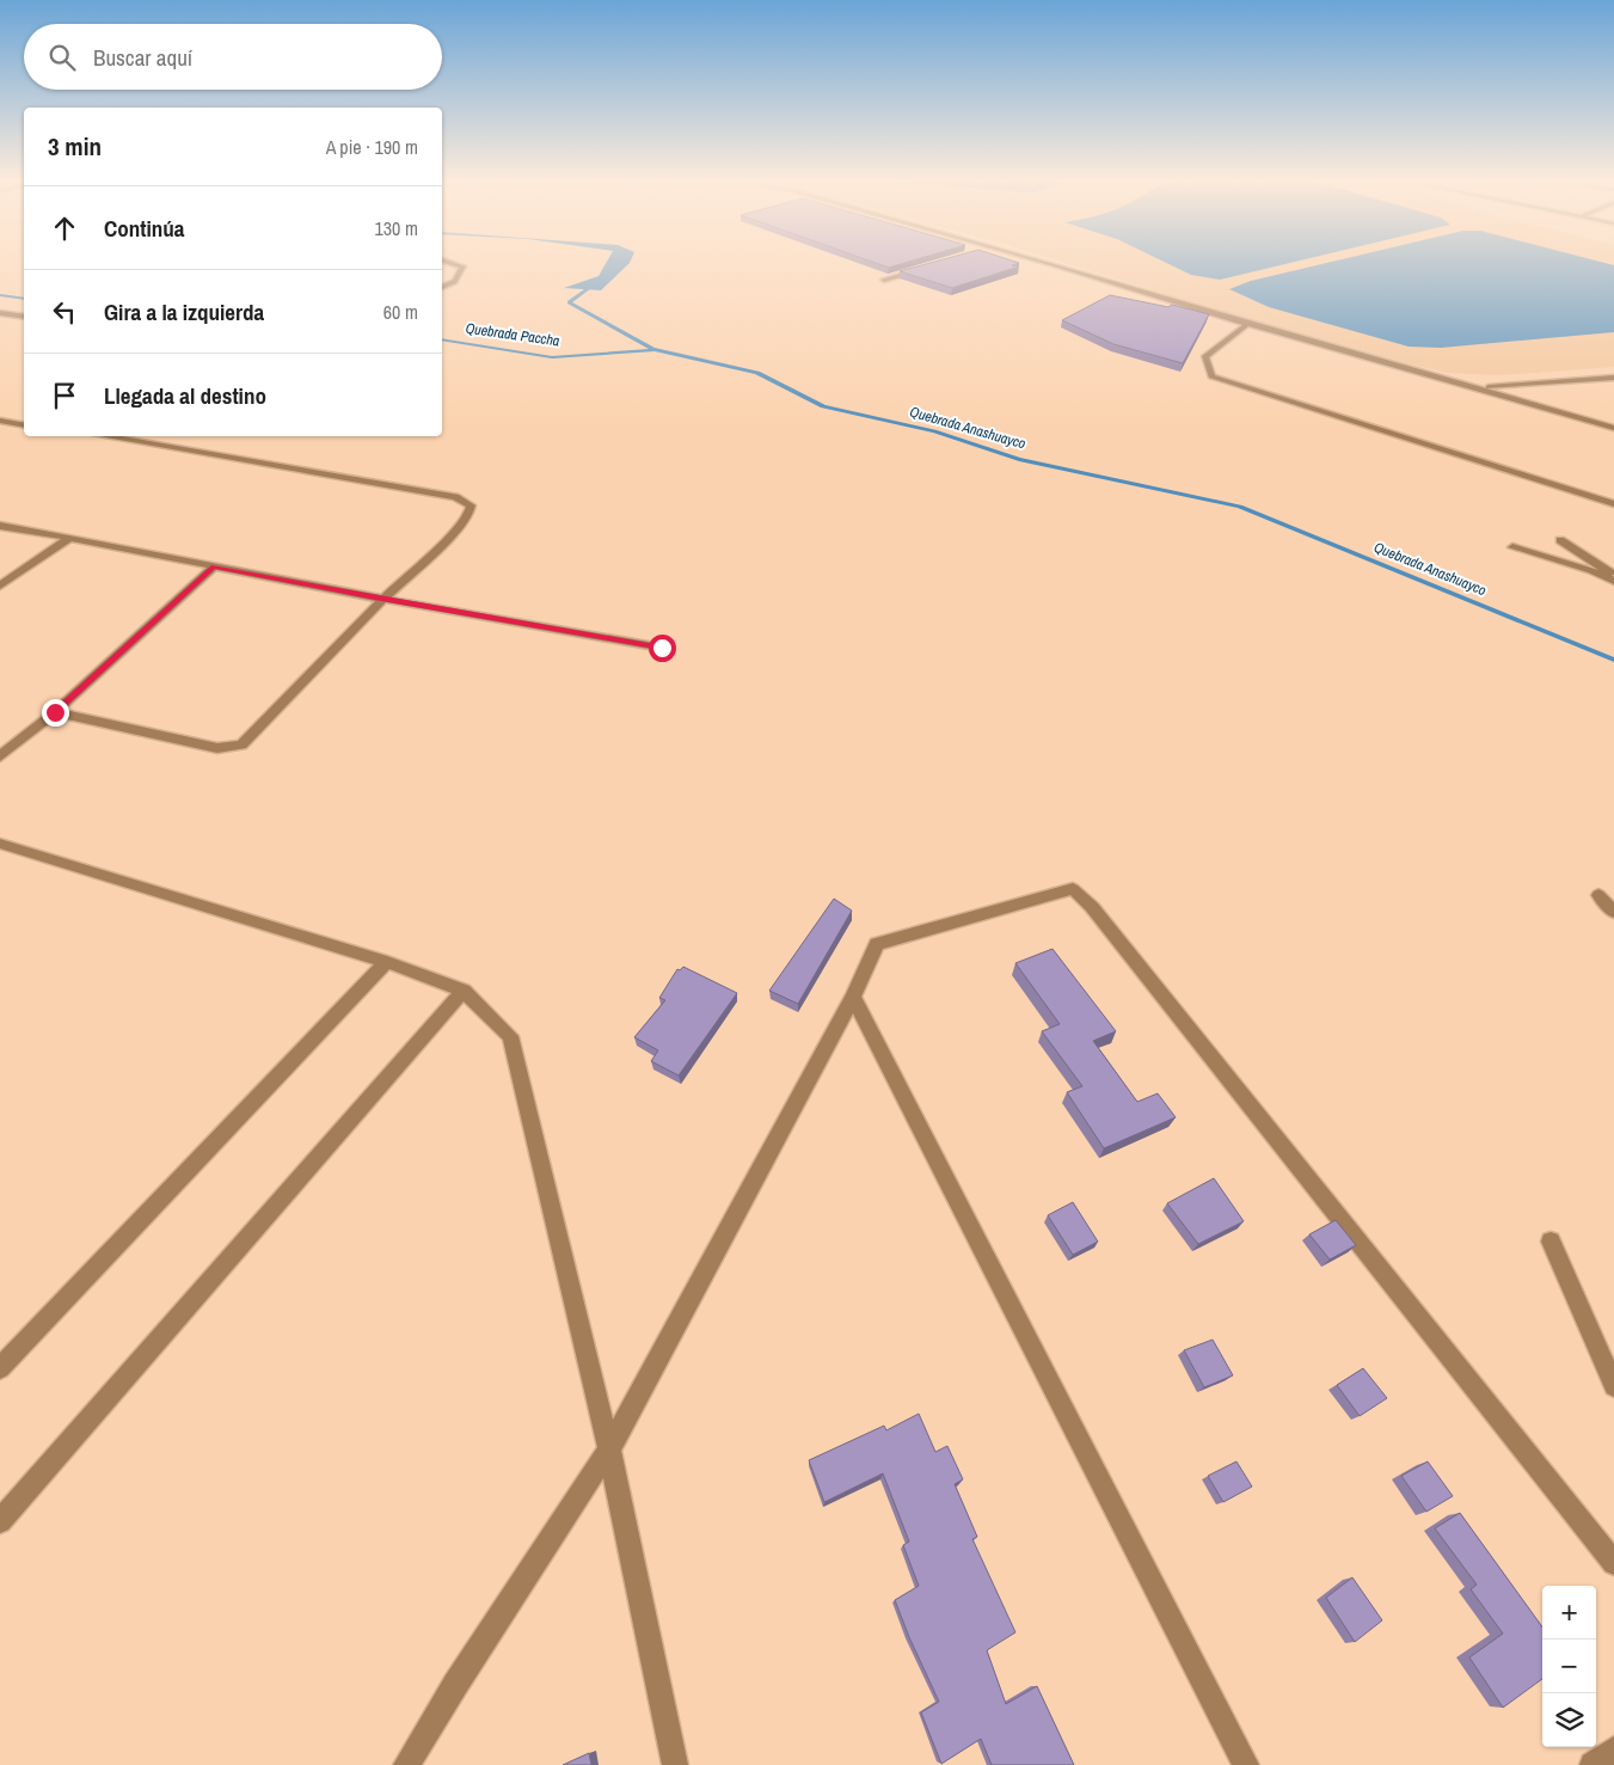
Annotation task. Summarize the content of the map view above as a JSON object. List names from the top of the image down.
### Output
{
  "water": ["Quebrada Paccha", "Quebrada Anashuayco"],
  "page": {
    "search": "Buscar aquí",
    "heading": ["3 min", "A pie · 190 m"],
    "list": [
      ["Continúa", "130 m"],
      ["Gira a la izquierda", "60 m"],
      "Llegada al destino"
    ],
    "map_buttons": ["+", "−"]
  }
}
